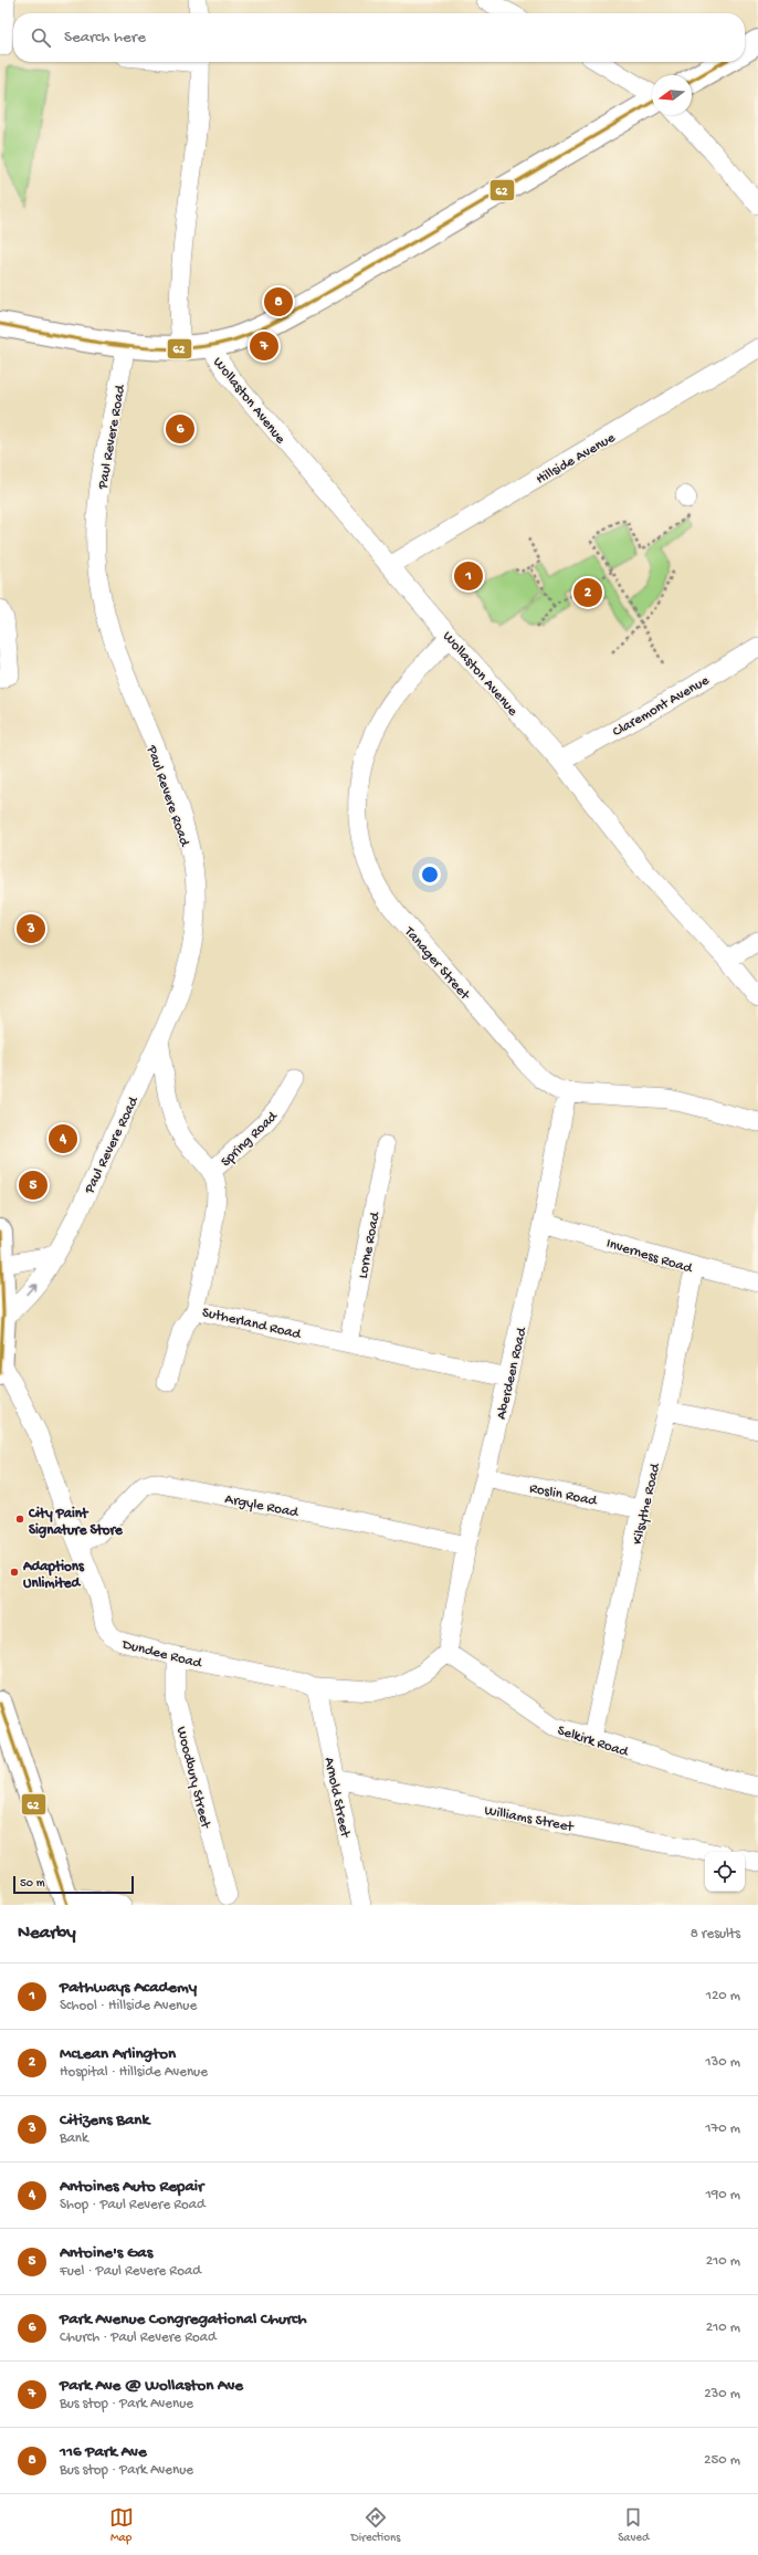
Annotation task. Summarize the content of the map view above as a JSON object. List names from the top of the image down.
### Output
{
  "streets": {
    "street": [
      "Wollaston Avenue",
      "Paul Revere Road",
      "Hillside Avenue",
      "Claremont Avenue",
      "Tanager Street",
      "Spring Road",
      "Lorne Road",
      "Inverness Road",
      "Sutherland Road",
      "Aberdeen Road",
      "Roslin Road",
      "Argyle Road",
      "Kilsythe Road",
      "Dundee Road",
      "Selkirk Road",
      "Woodbury Street",
      "Arnold Street",
      "Williams Street"
    ]
  },
  "crossings": [
    ["Wollaston Avenue", "Hillside Avenue"],
    ["Wollaston Avenue", "Claremont Avenue"],
    ["Wollaston Avenue", "Tanager Street"],
    ["Paul Revere Road", "Sutherland Road"],
    ["Tanager Street", "Aberdeen Road"],
    ["Spring Road", "Sutherland Road"],
    ["Lorne Road", "Sutherland Road"],
    ["Inverness Road", "Aberdeen Road"],
    ["Inverness Road", "Kilsythe Road"],
    ["Sutherland Road", "Aberdeen Road"],
    ["Aberdeen Road", "Roslin Road"],
    ["Aberdeen Road", "Argyle Road"],
    ["Aberdeen Road", "Dundee Road"],
    ["Aberdeen Road", "Selkirk Road"],
    ["Roslin Road", "Kilsythe Road"],
    ["Argyle Road", "Dundee Road"],
    ["Kilsythe Road", "Selkirk Road"],
    ["Dundee Road", "Selkirk Road"],
    ["Dundee Road", "Woodbury Street"],
    ["Dundee Road", "Arnold Street"],
    ["Arnold Street", "Williams Street"]
  ],
  "places": ["City Paint Signature Store", "Adaptions Unlimited"],
  "lines": ["transit line 62"],
  "scale_bar": "50 m",
  "north": "left",
  "page": {
    "search": "Search here",
    "pins": [
      "8",
      "7",
      "6",
      "1",
      "2",
      "3",
      "4",
      "5"
    ],
    "scale": "50 m",
    "heading": ["Nearby", "8 results"],
    "list": [
      {
        "mark": "1",
        "name": "Pathways Academy",
        "note": "School · Hillside Avenue",
        "value": "120 m"
      },
      {
        "mark": "2",
        "name": "McLean Arlington",
        "note": "Hospital · Hillside Avenue",
        "value": "130 m"
      },
      {
        "mark": "3",
        "name": "Citizens Bank",
        "note": "Bank",
        "value": "170 m"
      },
      {
        "mark": "4",
        "name": "Antoines Auto Repair",
        "note": "Shop · Paul Revere Road",
        "value": "190 m"
      },
      {
        "mark": "5",
        "name": "Antoine's Gas",
        "note": "Fuel · Paul Revere Road",
        "value": "210 m"
      },
      {
        "mark": "6",
        "name": "Park Avenue Congregational Church",
        "note": "Church · Paul Revere Road",
        "value": "210 m"
      },
      {
        "mark": "7",
        "name": "Park Ave @ Wollaston Ave",
        "note": "Bus stop · Park Avenue",
        "value": "230 m"
      },
      {
        "mark": "8",
        "name": "116 Park Ave",
        "note": "Bus stop · Park Avenue",
        "value": "250 m"
      }
    ],
    "nav": ["Map", "Directions", "Saved"]
  }
}
